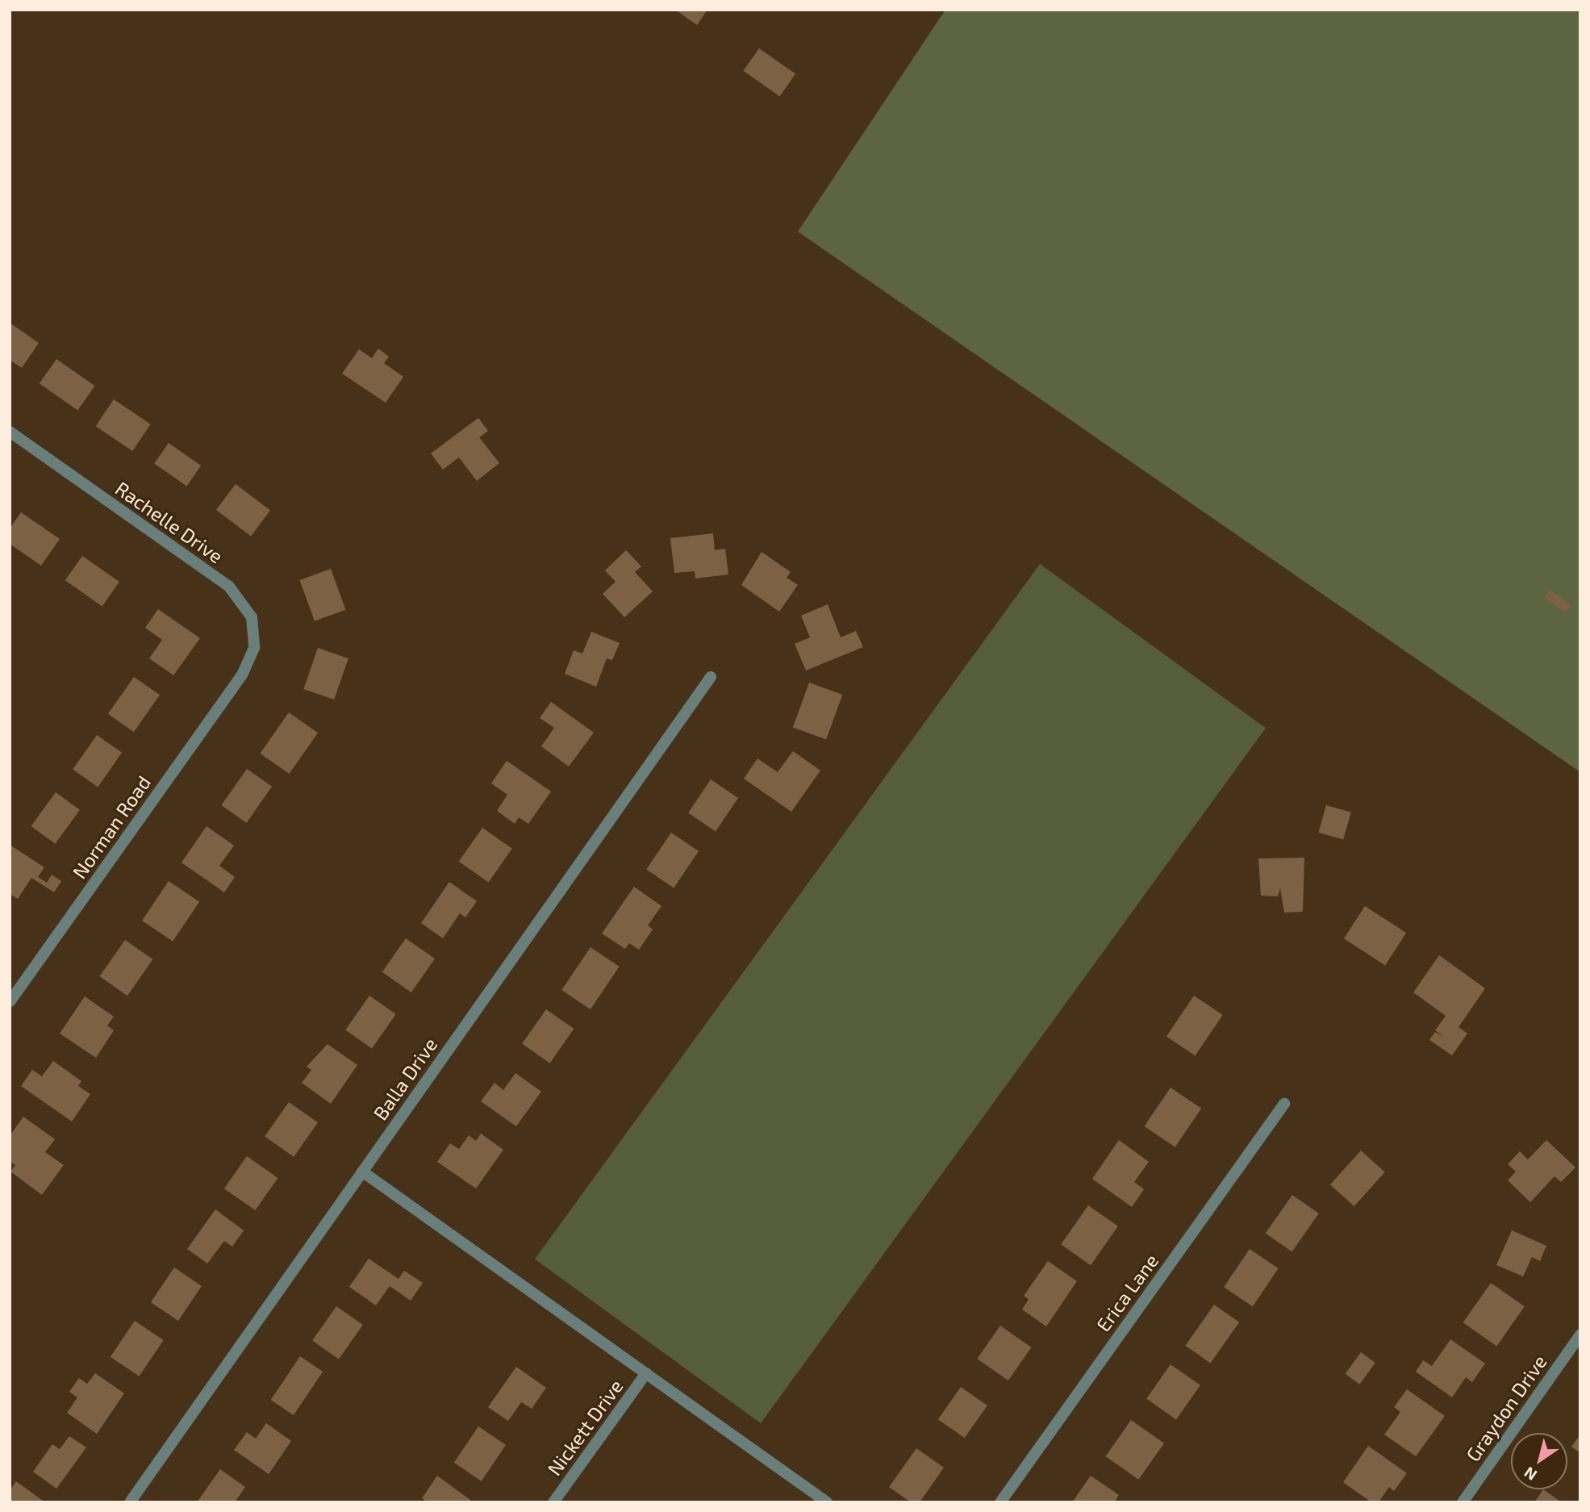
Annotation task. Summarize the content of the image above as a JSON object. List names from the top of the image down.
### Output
{
  "streets": {
    "street": [
      "Rachelle Drive",
      "Norman Road",
      "Balla Drive",
      "Erica Lane",
      "Graydon Drive",
      "Nickett Drive"
    ]
  },
  "crossings": [
    ["Rachelle Drive", "Norman Road"]
  ],
  "north": "bottom left"
}
